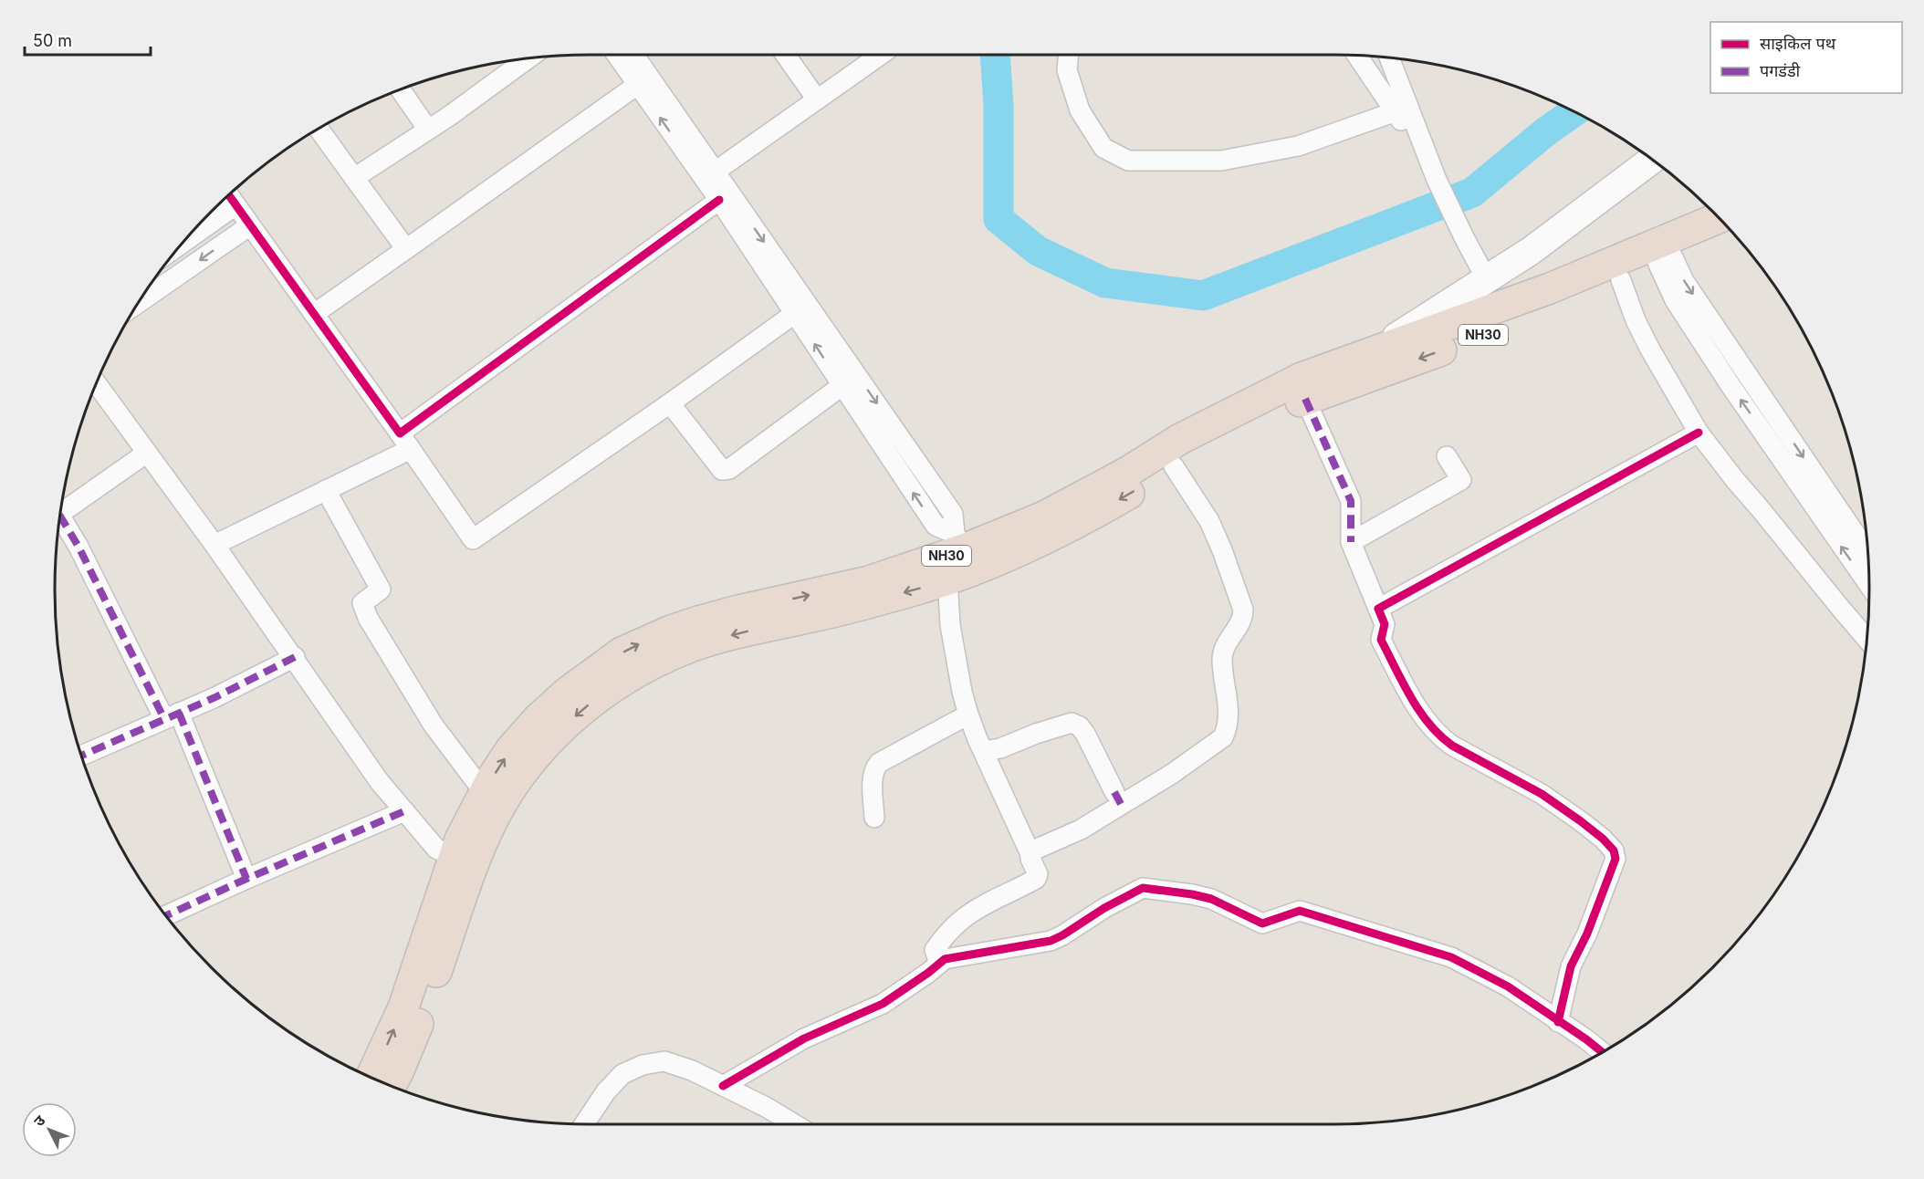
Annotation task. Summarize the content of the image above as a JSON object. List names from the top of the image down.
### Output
{
  "streets": {
    "highway": ["NH30"]
  },
  "legend": ["साइकिल पथ", "पगडंडी"],
  "scale_bar": "50 m",
  "north": "top left"
}
